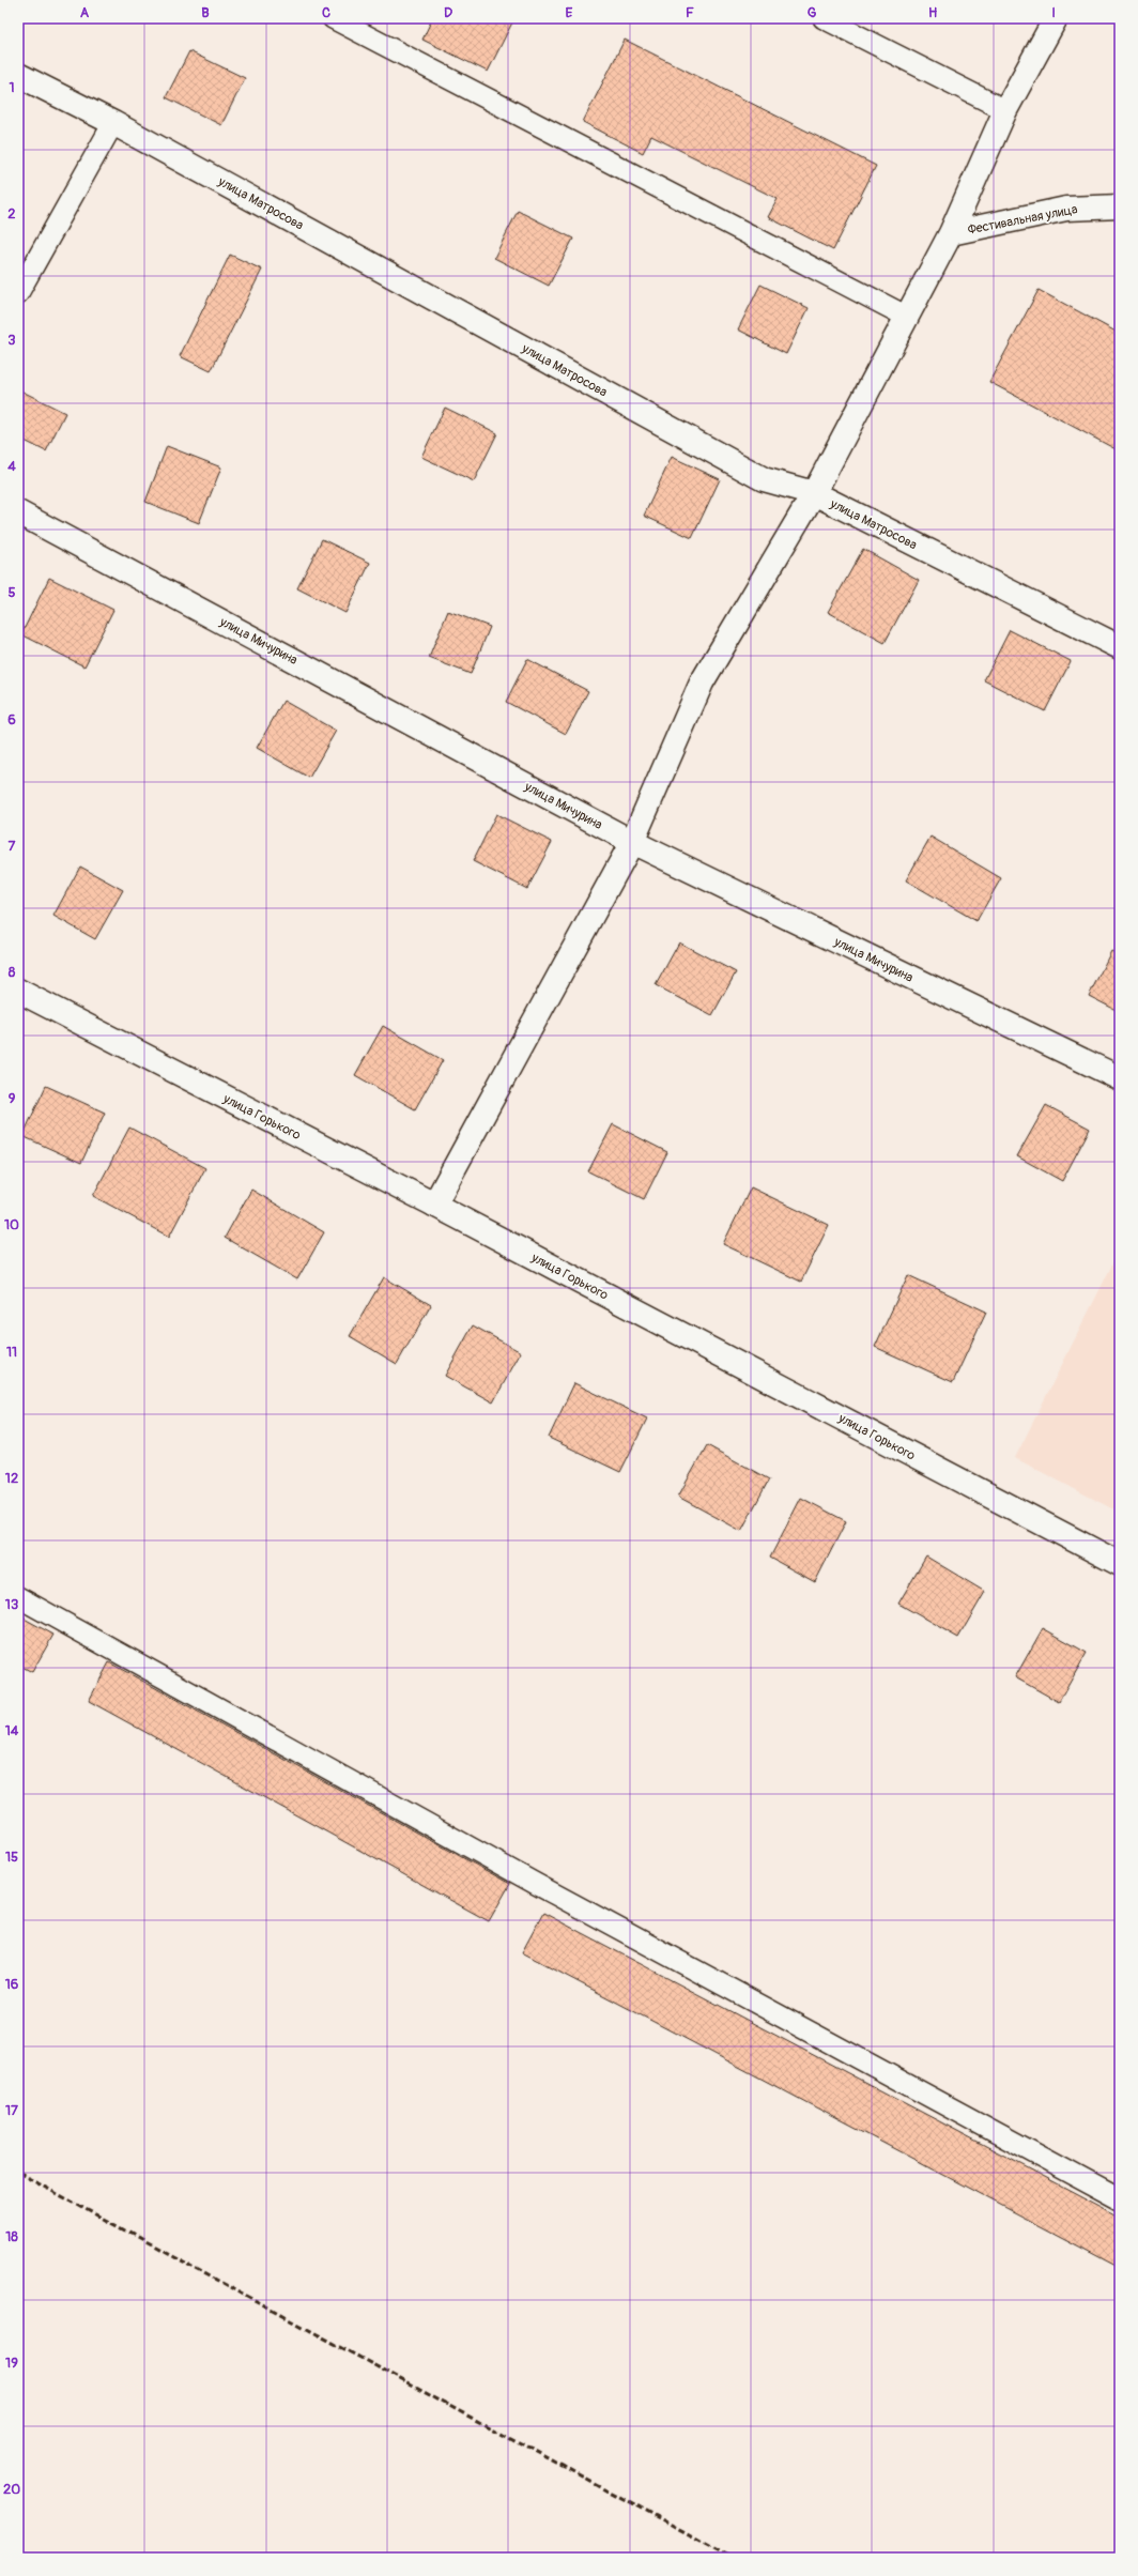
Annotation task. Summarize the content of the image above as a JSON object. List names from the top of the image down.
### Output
{
  "streets": {
    "street": [
      "улица Матросова",
      "Фестивальная улица",
      "улица Мичурина",
      "улица Горького"
    ]
  },
  "grid": {
    "columns": [
      "A",
      "B",
      "C",
      "D",
      "E",
      "F",
      "G",
      "H",
      "I"
    ],
    "rows": [
      "1",
      "2",
      "3",
      "4",
      "5",
      "6",
      "7",
      "8",
      "9",
      "10",
      "11",
      "12",
      "13",
      "14",
      "15",
      "16",
      "17",
      "18",
      "19",
      "20"
    ]
  }
}
